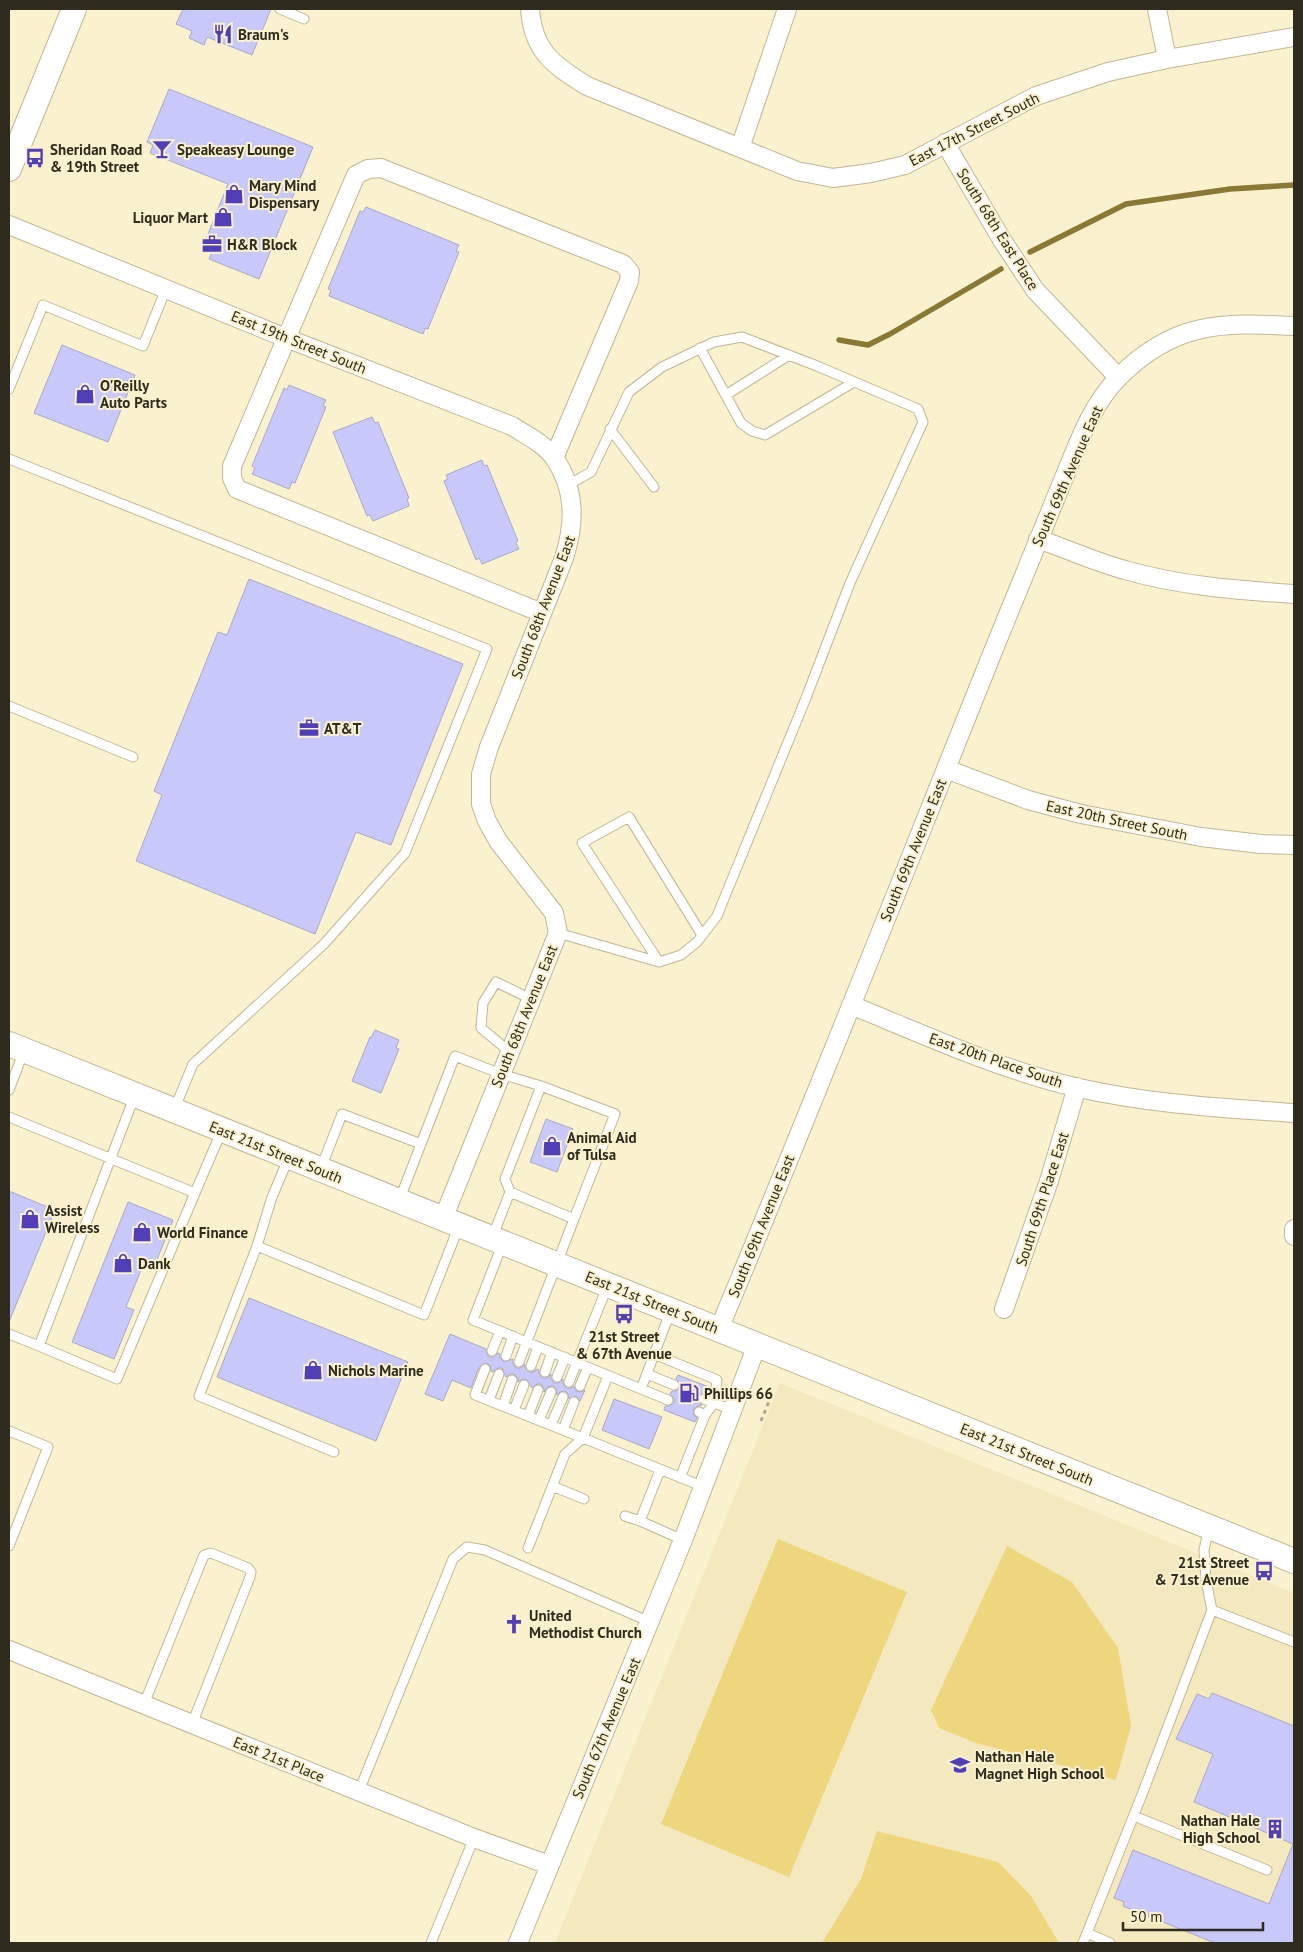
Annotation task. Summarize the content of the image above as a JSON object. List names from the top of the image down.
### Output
{
  "streets": {
    "main road": ["East 21st Street South"],
    "street": [
      "East 17th Street South",
      "South 68th East Place",
      "East 19th Street South",
      "South 69th Avenue East",
      "South 68th Avenue East",
      "East 20th Street South",
      "East 20th Place South",
      "South 69th Place East",
      "South 67th Avenue East",
      "East 21st Place"
    ]
  },
  "crossings": [
    ["East 17th Street South", "South 68th East Place"],
    ["South 68th East Place", "South 69th Avenue East"],
    ["East 19th Street South", "South 68th Avenue East"],
    ["South 69th Avenue East", "East 20th Street South"],
    ["South 69th Avenue East", "East 20th Place South"],
    ["South 69th Avenue East", "East 21st Street South"],
    ["South 68th Avenue East", "East 21st Street South"],
    ["East 20th Place South", "South 69th Place East"],
    ["East 21st Street South", "South 67th Avenue East"],
    ["South 67th Avenue East", "East 21st Place"]
  ],
  "places": {
    "restaurant": ["Braum's"],
    "bar": ["Speakeasy Lounge"],
    "bus stop": ["Sheridan Road & 19th Street", "21st Street & 67th Avenue", "21st Street & 71st Avenue"],
    "shop": [
      "Mary Mind Dispensary",
      "Liquor Mart",
      "O'Reilly Auto Parts",
      "Animal Aid of Tulsa",
      "Assist Wireless",
      "World Finance",
      "Dank",
      "Nichols Marine"
    ],
    "office": ["H&R Block", "AT&T"],
    "fuel station": ["Phillips 66"],
    "church": ["United Methodist Church"],
    "school or university": ["Nathan Hale Magnet High School"],
    "building": ["Nathan Hale High School"]
  },
  "scale_bar": "50 m"
}
